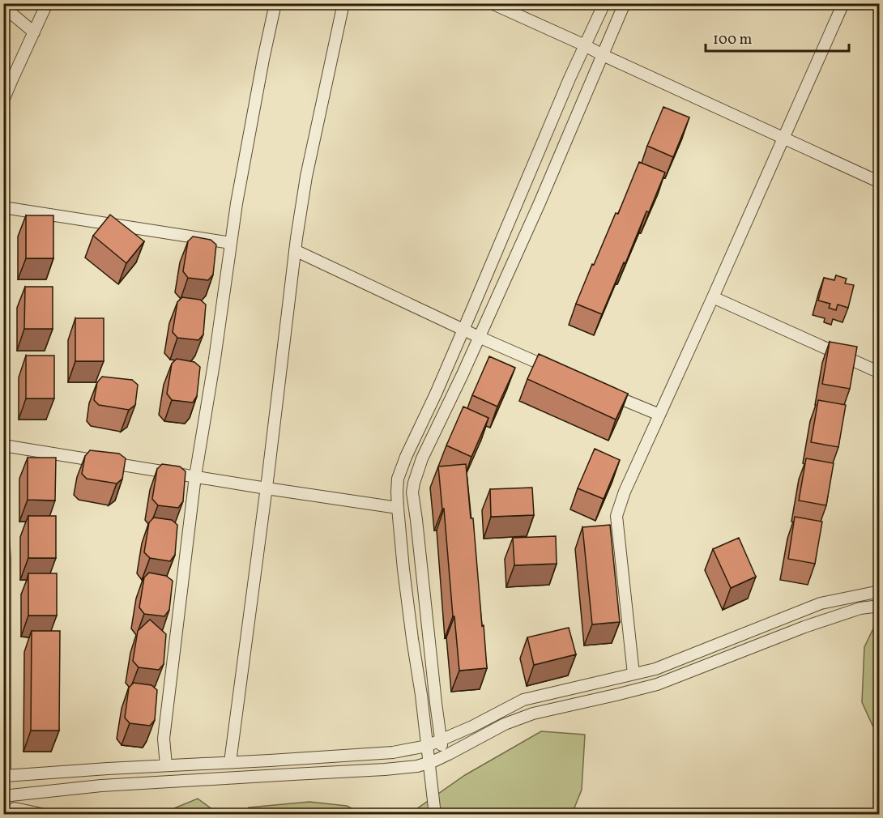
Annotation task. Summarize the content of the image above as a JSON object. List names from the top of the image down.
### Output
{
  "scale_bar": "100 m"
}
